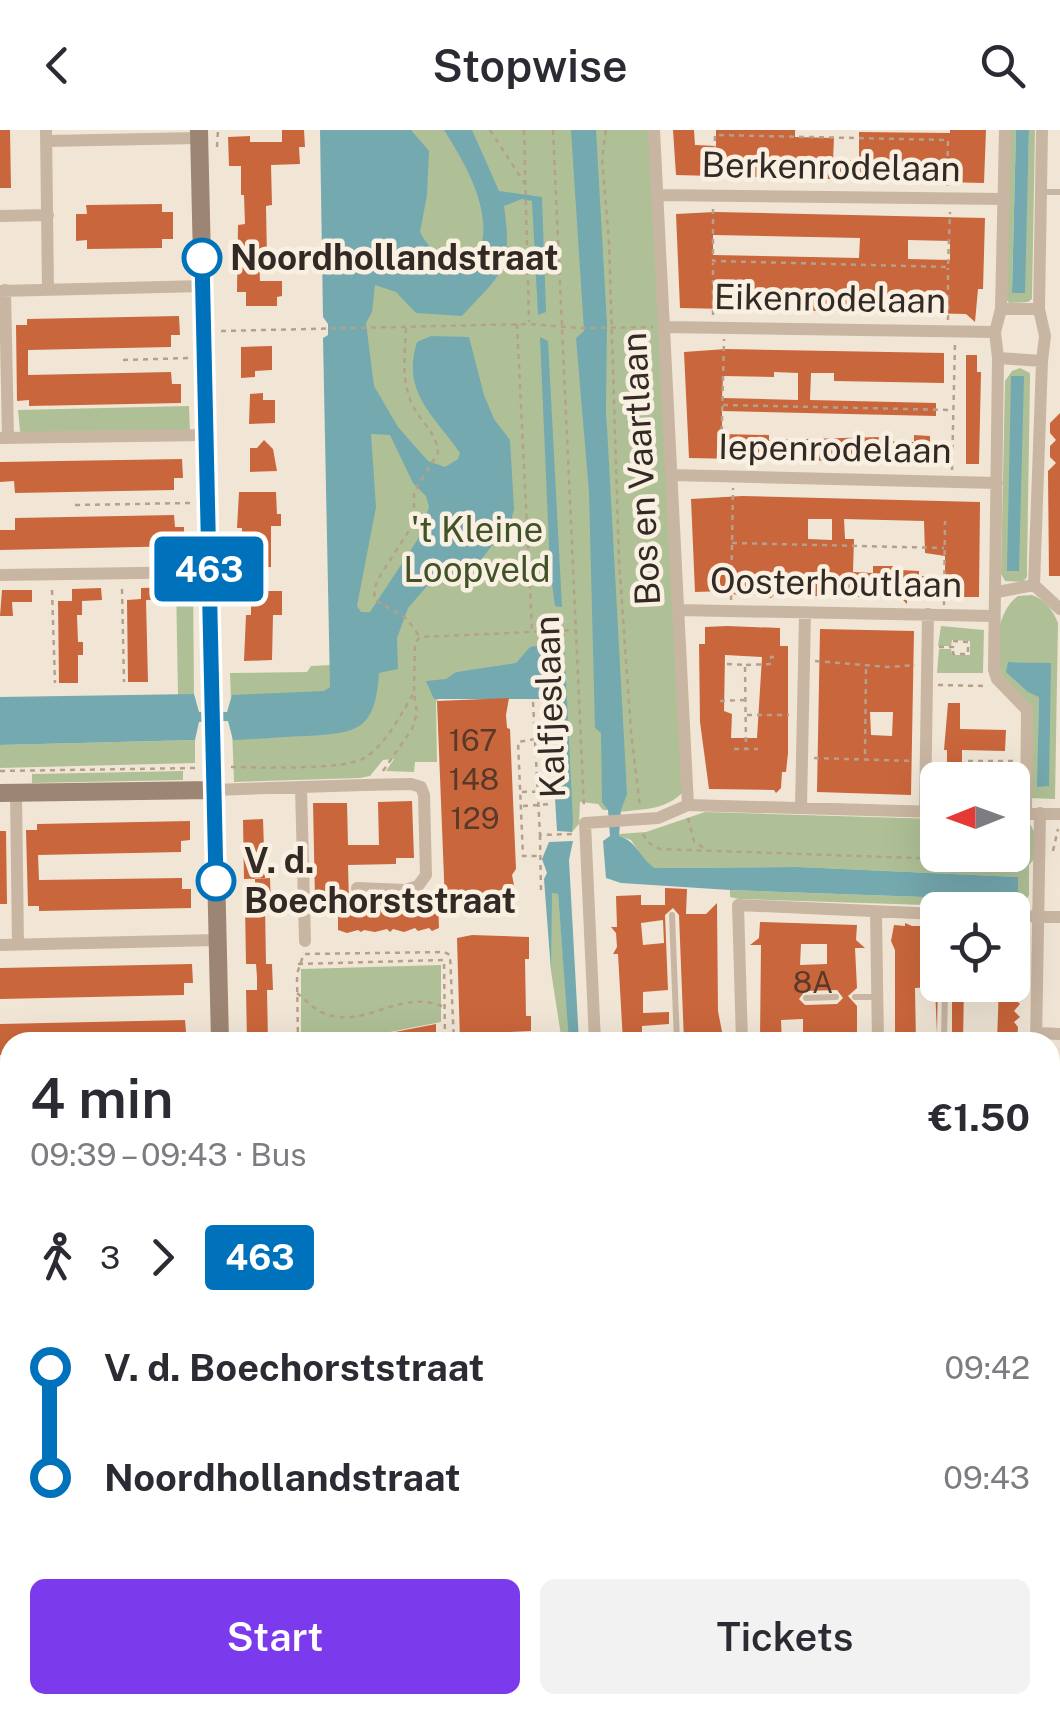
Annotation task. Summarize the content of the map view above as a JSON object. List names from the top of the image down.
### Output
{
  "streets": {
    "street": [
      "Berkenrodelaan",
      "Eikenrodelaan",
      "Iepenrodelaan",
      "Bos en Vaartlaan",
      "Oosterhoutlaan",
      "Kalfjeslaan"
    ]
  },
  "crossings": [
    ["Berkenrodelaan", "Bos en Vaartlaan"],
    ["Eikenrodelaan", "Bos en Vaartlaan"],
    ["Iepenrodelaan", "Bos en Vaartlaan"],
    ["Bos en Vaartlaan", "Oosterhoutlaan"]
  ],
  "parks": ["'t Kleine Loopveld"],
  "places": ["Noordhollandstraat", "V. d. Boechorststraat"],
  "lines": ["bus line 463"],
  "house_numbers": [
    "167",
    "148",
    "129",
    "8A"
  ],
  "north": "left",
  "page": {
    "header": "Stopwise",
    "on_map": "463",
    "heading": ["4 min", "09:39 – 09:43 · Bus", "€1.50"],
    "legs": ["3", "463"],
    "list": [
      {
        "name": "V. d. Boechorststraat",
        "value": "09:42"
      },
      {
        "name": "Noordhollandstraat",
        "value": "09:43"
      }
    ],
    "buttons": ["Start", "Tickets"]
  }
}
